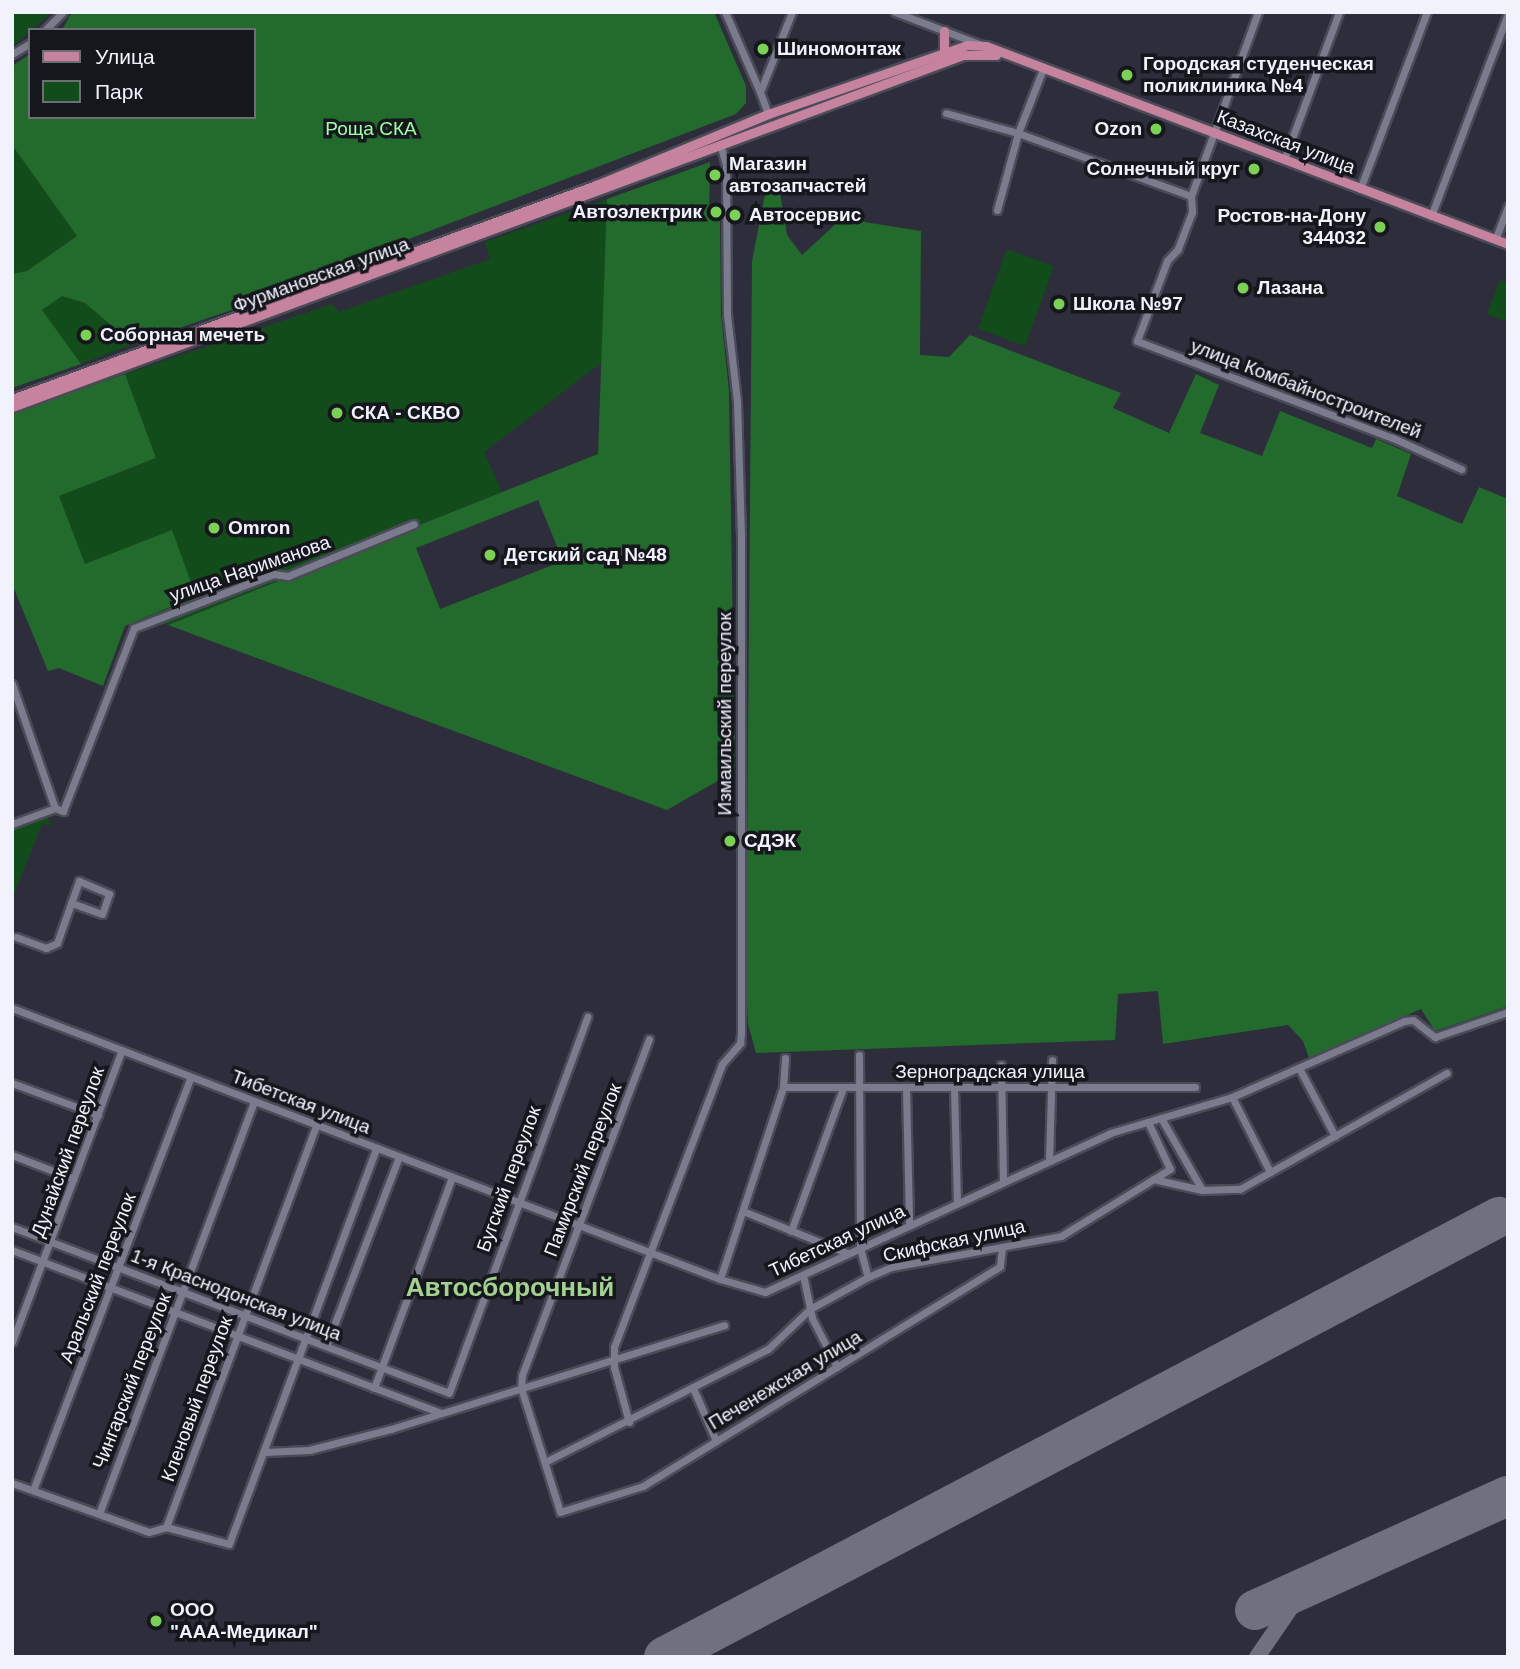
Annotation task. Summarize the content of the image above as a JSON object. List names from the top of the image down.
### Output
{
  "streets": {
    "main road": ["Казахская улица", "Фурмановская улица"],
    "street": [
      "улица Комбайностроителей",
      "улица Нариманова",
      "Измаильский переулок",
      "Зерноградская улица",
      "Тибетская улица",
      "Дунайский переулок",
      "Памирский переулок",
      "Бугский переулок",
      "Скифская улица",
      "Аральский переулок",
      "1-я Краснодонская улица",
      "Печенежская улица",
      "Чингарский переулок",
      "Кленовый переулок"
    ]
  },
  "crossings": [
    ["Измаильский переулок", "Тибетская улица"],
    ["Измаильский переулок", "Скифская улица"],
    ["Тибетская улица", "Дунайский переулок"],
    ["Тибетская улица", "Памирский переулок"],
    ["Тибетская улица", "Бугский переулок"],
    ["Тибетская улица", "Аральский переулок"],
    ["Тибетская улица", "Чингарский переулок"],
    ["Тибетская улица", "Кленовый переулок"],
    ["Дунайский переулок", "1-я Краснодонская улица"],
    ["Бугский переулок", "1-я Краснодонская улица"],
    ["Скифская улица", "Печенежская улица"],
    ["Аральский переулок", "1-я Краснодонская улица"],
    ["1-я Краснодонская улица", "Чингарский переулок"],
    ["1-я Краснодонская улица", "Кленовый переулок"]
  ],
  "districts": ["Автосборочный"],
  "parks": ["Роща СКА"],
  "places": [
    "Шиномонтаж",
    "Городская студенческая поликлиника №4",
    "Ozon",
    "Солнечный круг",
    "Магазин автозапчастей",
    "Автоэлектрик",
    "Автосервис",
    "Ростов-на-Дону 344032",
    "Лазана",
    "Школа №97",
    "Соборная мечеть",
    "СКА - СКВО",
    "Omron",
    "Детский сад №48",
    "СДЭК",
    "ООО \"ААА-Медикал\""
  ],
  "legend": ["Улица", "Парк"]
}
